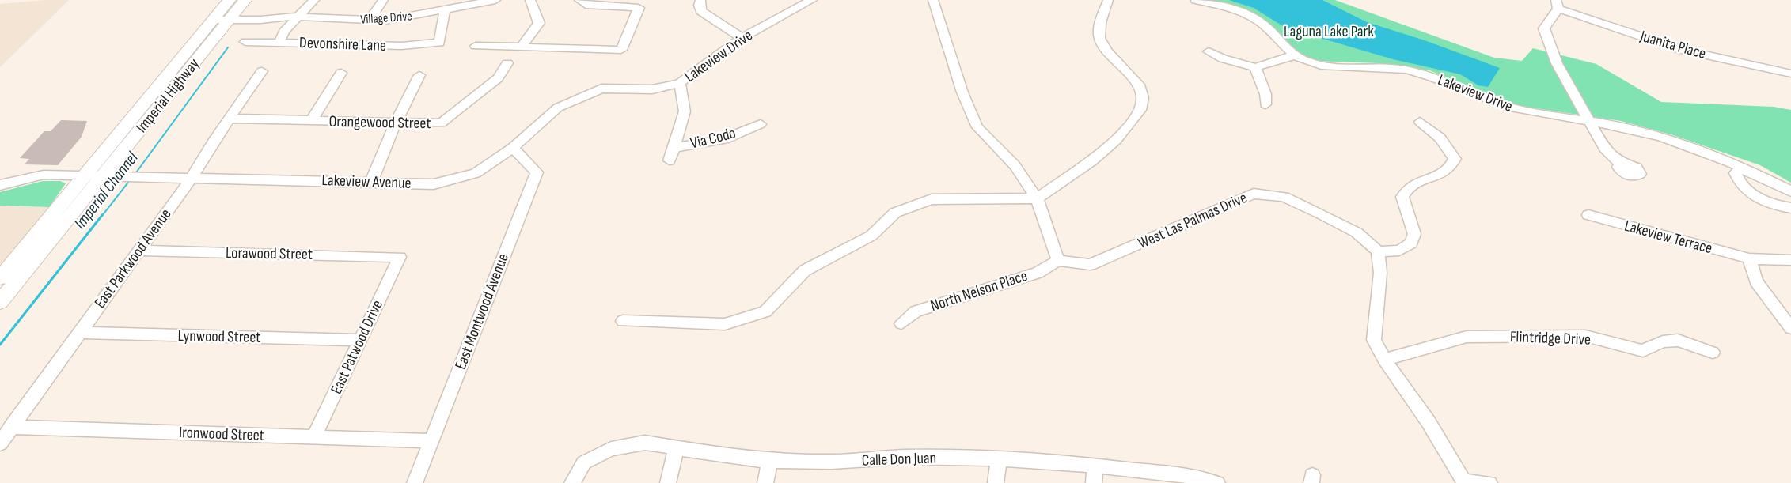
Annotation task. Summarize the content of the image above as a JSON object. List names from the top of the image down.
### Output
{
  "streets": {
    "main road": ["Imperial Highway"],
    "street": [
      "Village Drive",
      "Devonshire Lane",
      "Juanita Place",
      "Lakeview Drive",
      "Orangewood Street",
      "Via Codo",
      "Lakeview Avenue",
      "West Las Palmas Drive",
      "Lakeview Terrace",
      "Lorawood Street",
      "East Parkwood Avenue",
      "North Nelson Place",
      "East Montwood Avenue",
      "Lynwood Street",
      "Flintridge Drive",
      "East Patwood Drive",
      "Ironwood Street",
      "Calle Don Juan"
    ]
  },
  "crossings": [
    ["Village Drive", "Devonshire Lane"],
    ["Village Drive", "Imperial Highway"],
    ["Lakeview Drive", "Via Codo"],
    ["Lakeview Drive", "Lakeview Avenue"],
    ["Imperial Highway", "Lakeview Avenue"],
    ["Orangewood Street", "East Parkwood Avenue"],
    ["Lakeview Avenue", "East Parkwood Avenue"],
    ["Lakeview Avenue", "East Montwood Avenue"],
    ["West Las Palmas Drive", "North Nelson Place"],
    ["Lorawood Street", "East Parkwood Avenue"],
    ["Lorawood Street", "East Patwood Drive"],
    ["East Parkwood Avenue", "Lynwood Street"],
    ["East Parkwood Avenue", "Ironwood Street"],
    ["East Montwood Avenue", "Ironwood Street"],
    ["Lynwood Street", "East Patwood Drive"],
    ["East Patwood Drive", "Ironwood Street"]
  ],
  "water": ["Imperial Channel"],
  "parks": ["Laguna Lake Park"]
}
